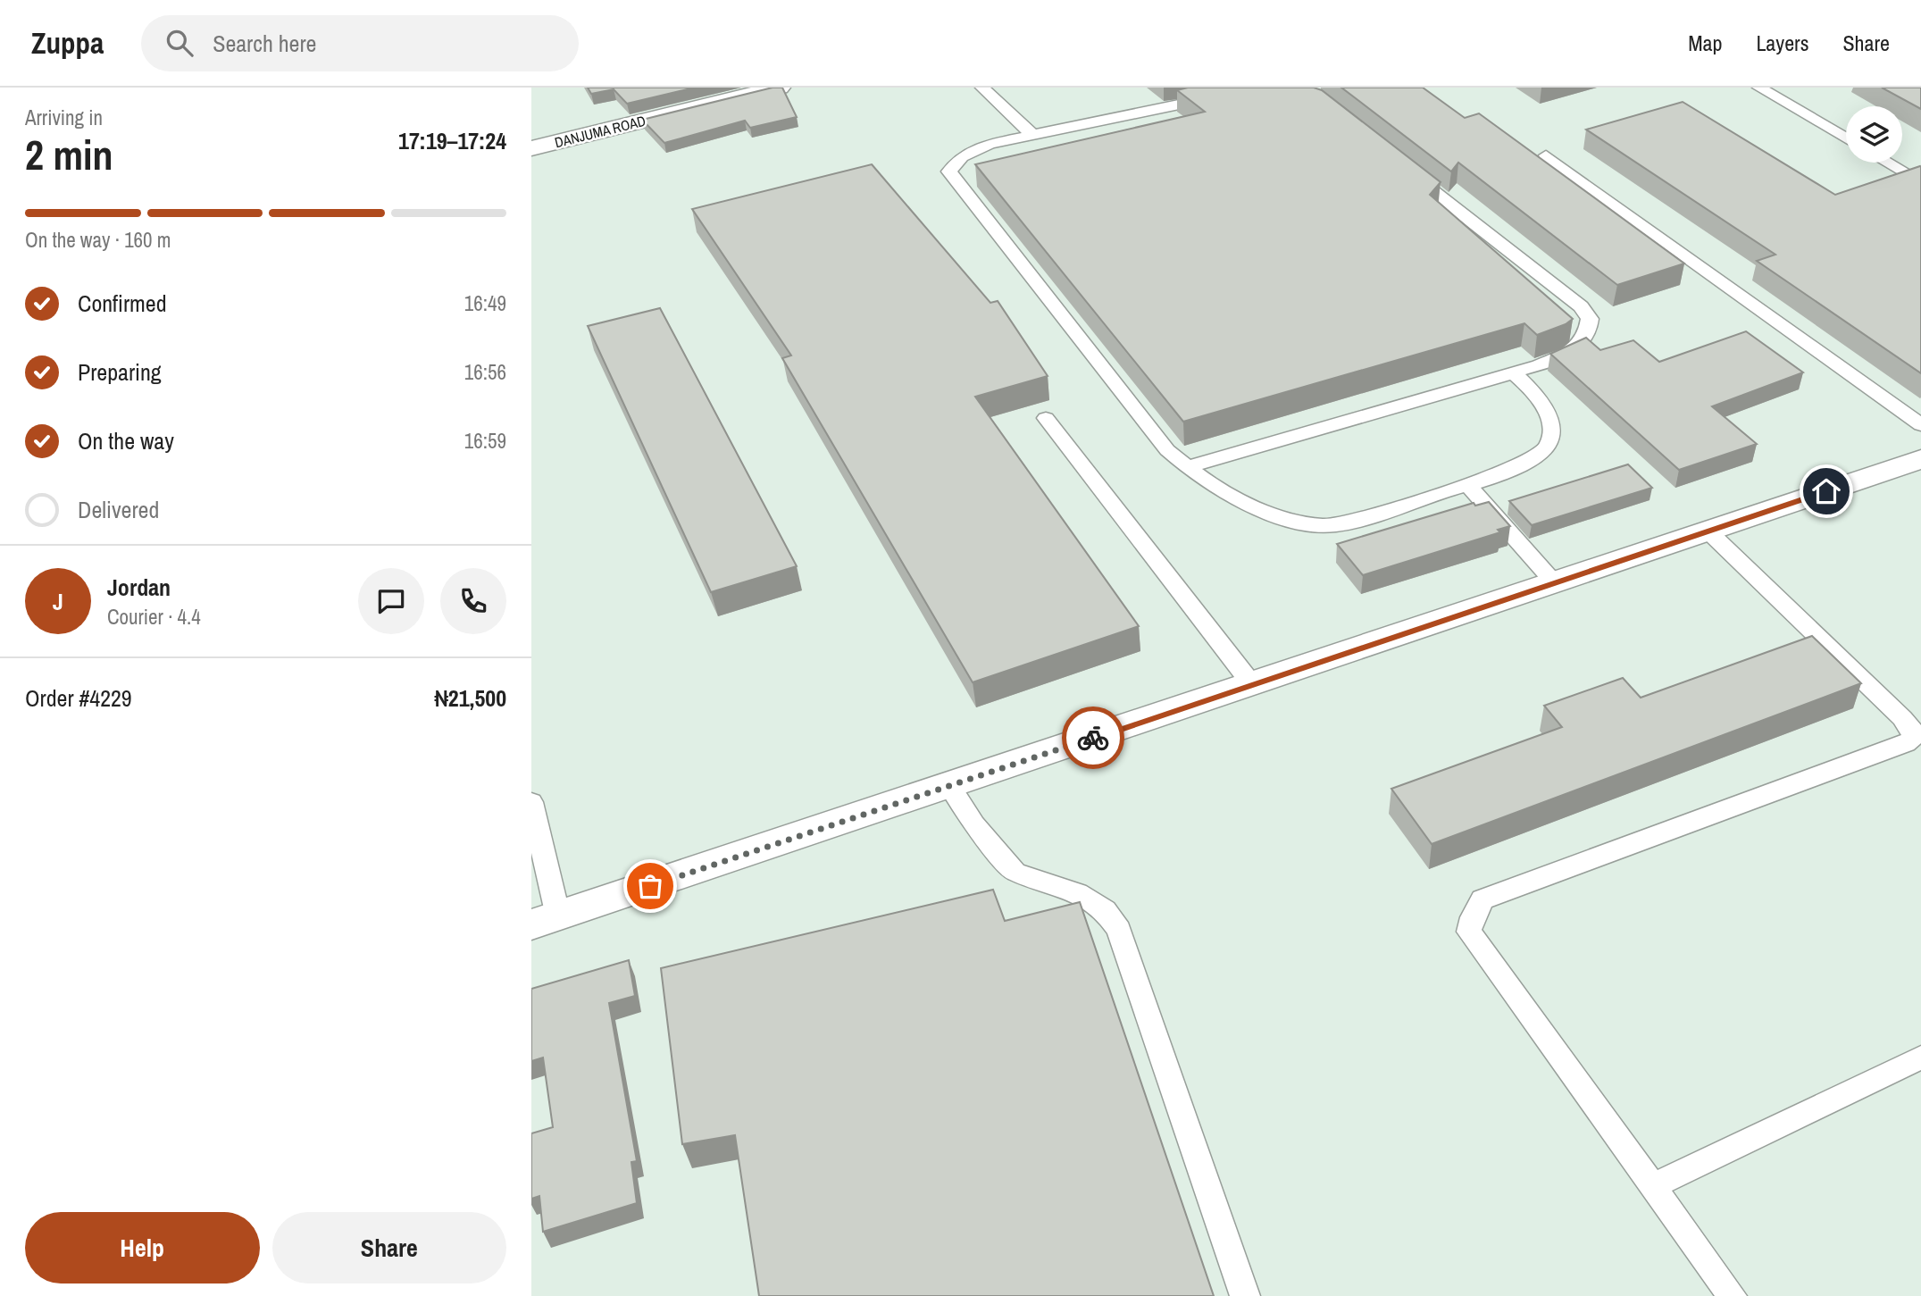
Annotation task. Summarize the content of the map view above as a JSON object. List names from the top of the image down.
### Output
{
  "streets": {
    "street": ["DANJUMA ROAD"]
  },
  "page": {
    "header": "Zuppa",
    "search": "Search here",
    "nav": ["Map", "Layers", "Share"],
    "heading": ["2 min", "Arriving in", "17:19–17:24"],
    "panel": [
      "Jordan",
      "Courier · 4.4",
      "Order #4229",
      "₦21,500"
    ],
    "bar": "On the way · 160 m",
    "list": [
      ["Confirmed", "16:49"],
      ["Preparing", "16:56"],
      ["On the way", "16:59"],
      "Delivered"
    ],
    "round": "J",
    "buttons": ["Help", "Share"]
  }
}
